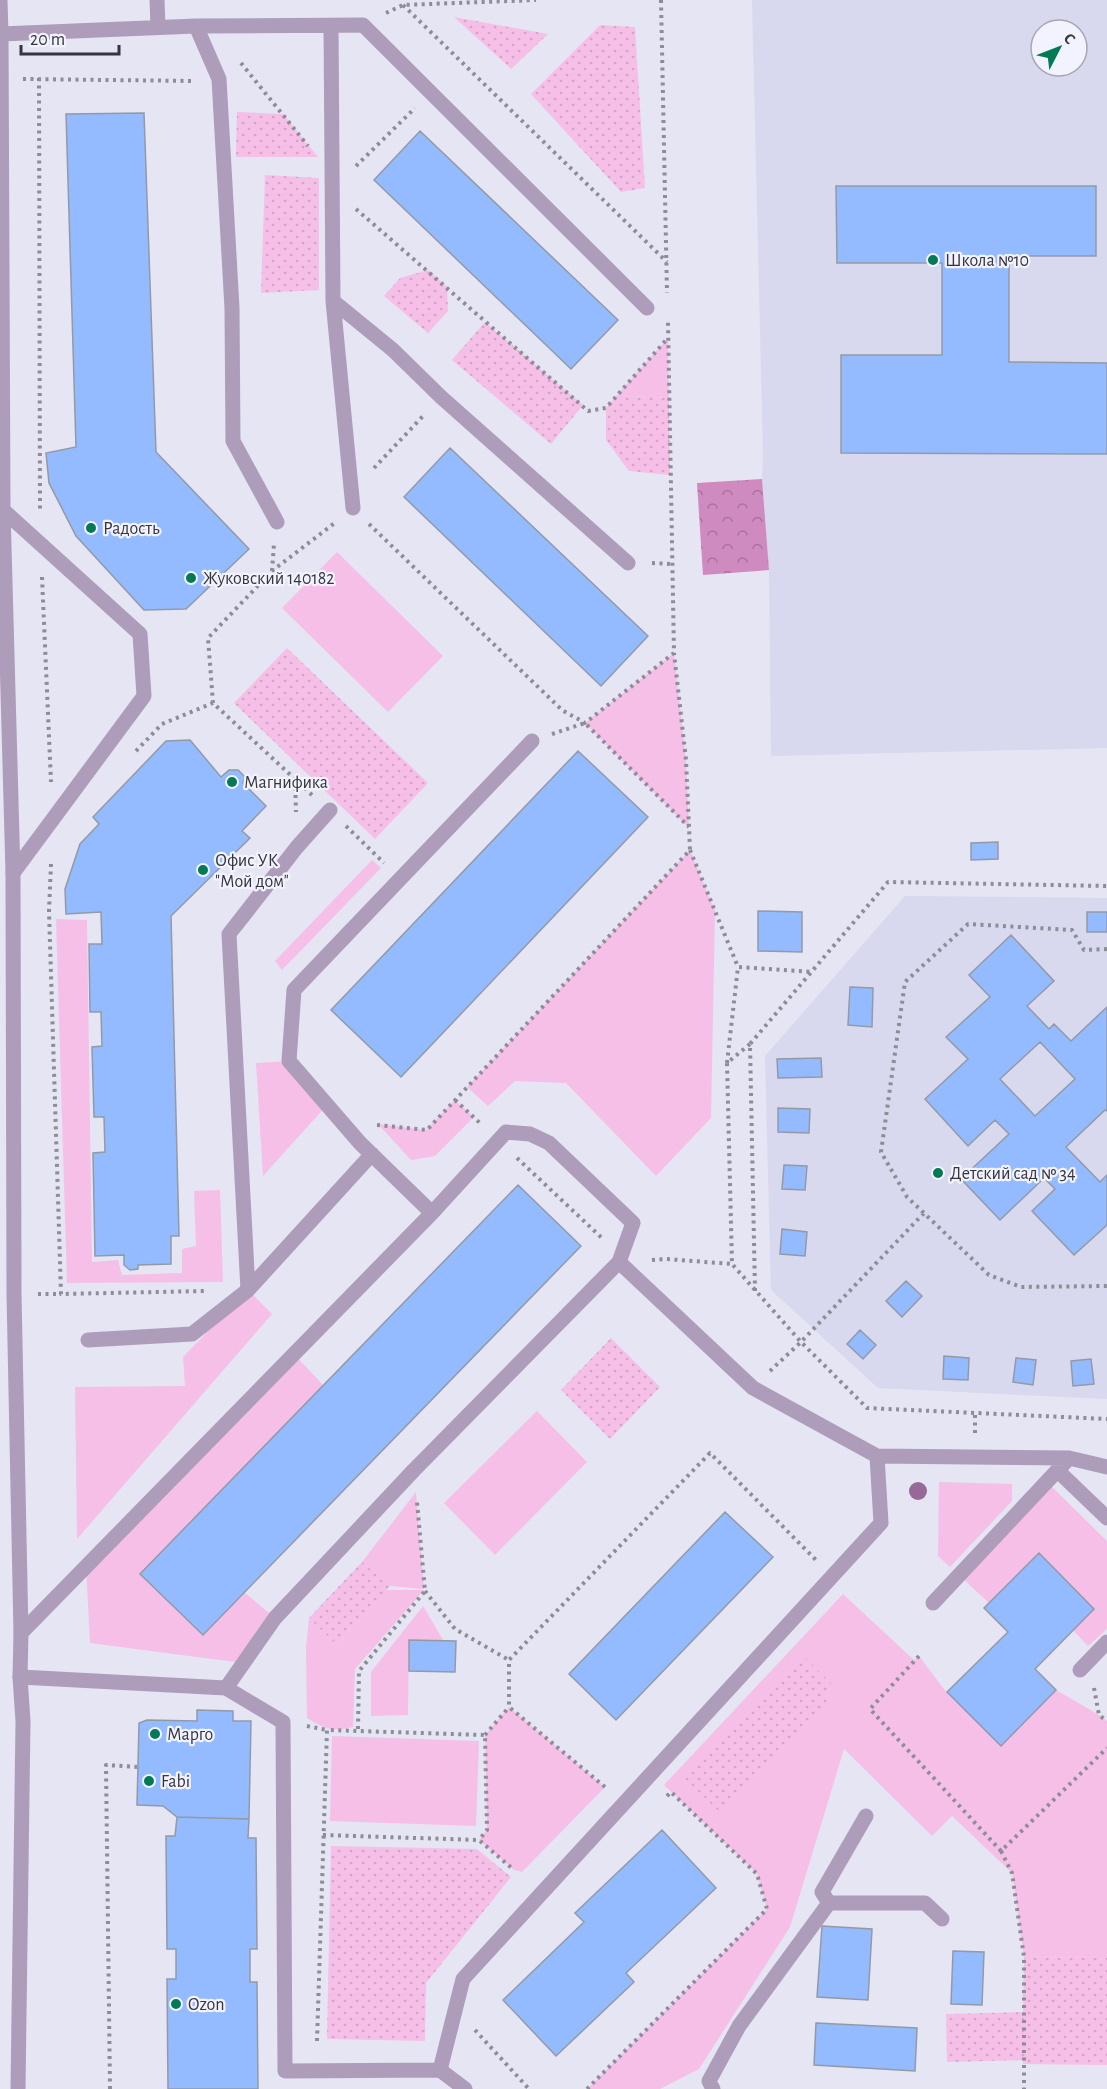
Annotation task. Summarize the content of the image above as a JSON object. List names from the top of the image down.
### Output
{
  "places": [
    "Школа №10",
    "Радость",
    "Жуковский 140182",
    "Магнифика",
    "Офис УК \"Мой дом\"",
    "Детский сад № 34",
    "Марго",
    "Fabi",
    "Ozon"
  ],
  "scale_bar": "20 m",
  "north": "top right"
}
